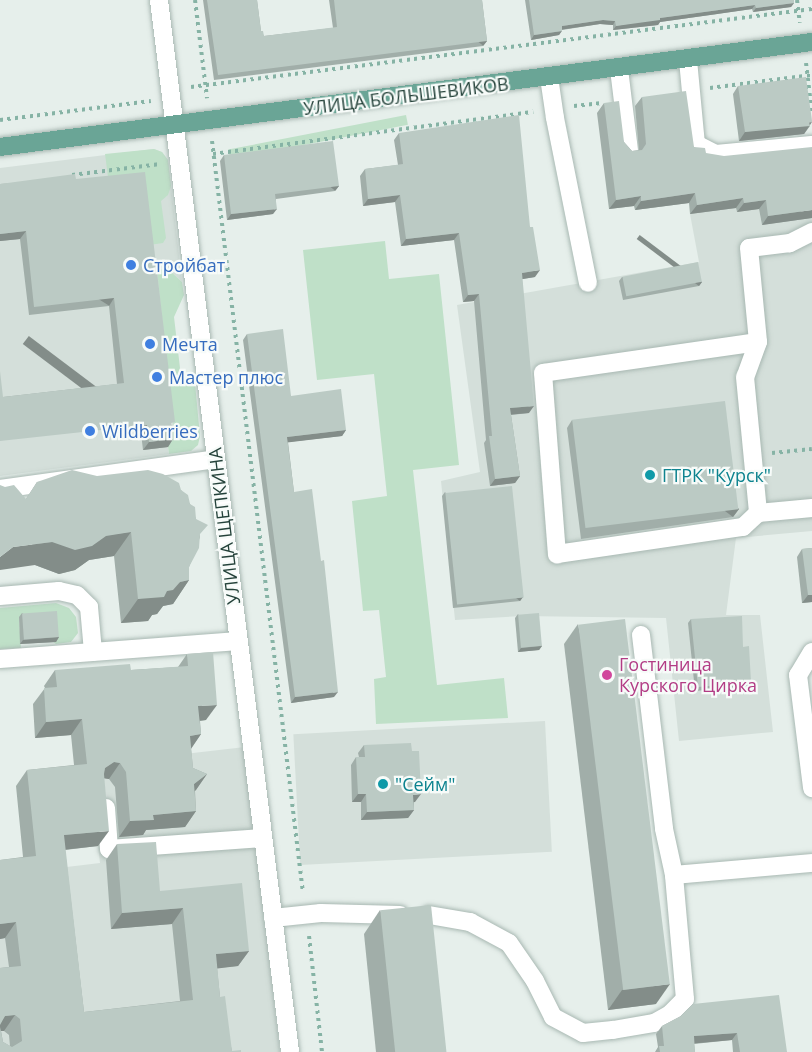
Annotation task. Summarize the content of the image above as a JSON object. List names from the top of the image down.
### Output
{
  "streets": {
    "main road": ["УЛИЦА БОЛЬШЕВИКОВ"],
    "street": ["УЛИЦА ЩЕПКИНА"]
  },
  "crossings": [
    ["УЛИЦА БОЛЬШЕВИКОВ", "УЛИЦА ЩЕПКИНА"]
  ],
  "places": [
    "Стройбат",
    "Мечта",
    "Мастер плюс",
    "Wildberries",
    "ГТРК \"Курск\"",
    "Гостиница Курского Цирка",
    "\"Сейм\""
  ]
}
